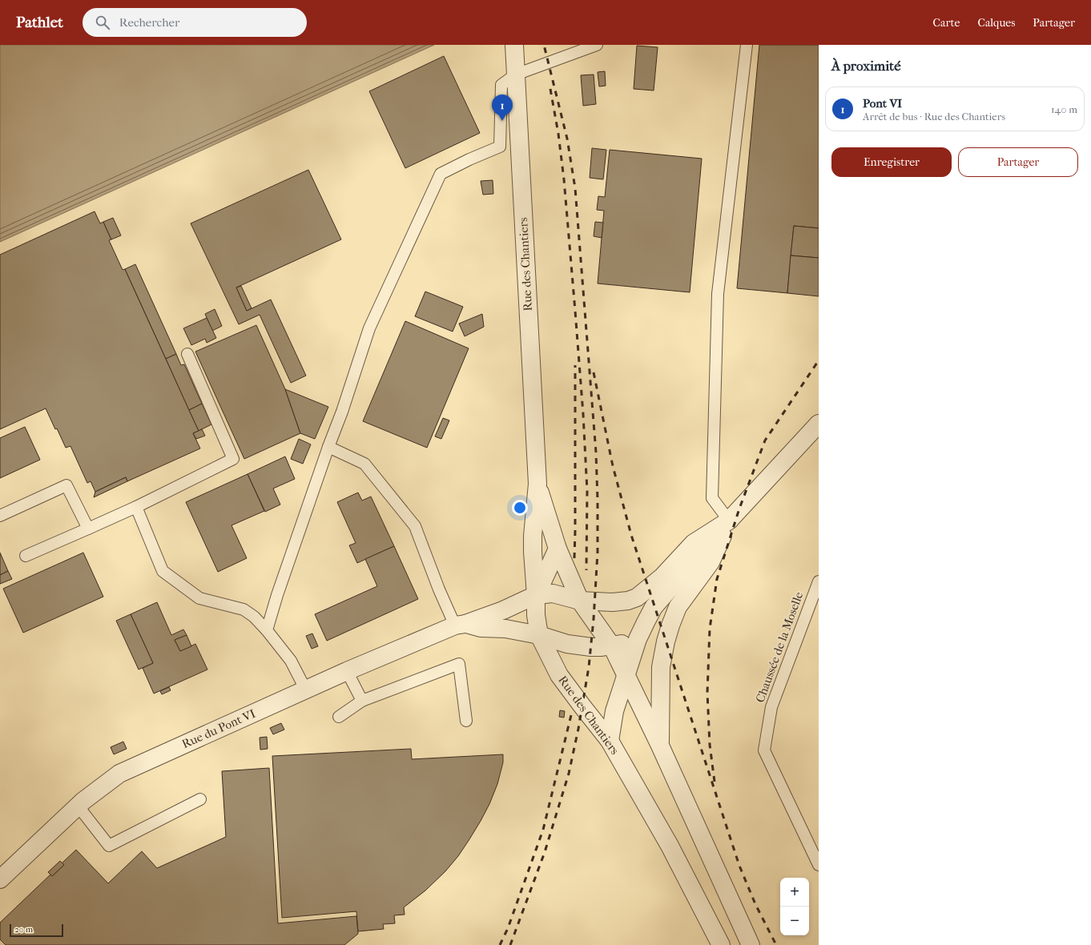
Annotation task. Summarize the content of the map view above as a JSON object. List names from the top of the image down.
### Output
{
  "streets": {
    "street": ["Rue des Chantiers", "Rue du Pont VI"],
    "lane": ["Chaussée de la Moselle"]
  },
  "crossings": [
    ["Rue des Chantiers", "Rue du Pont VI"]
  ],
  "scale_bar": "20 m",
  "page": {
    "header": "Pathlet",
    "search": "Rechercher",
    "nav": ["Carte", "Calques", "Partager"],
    "heading": "À proximité",
    "list": [
      {
        "mark": "1",
        "name": "Pont VI",
        "note": "Arrêt de bus · Rue des Chantiers",
        "value": "140 m"
      }
    ],
    "pins": "1",
    "buttons": ["Enregistrer", "Partager"],
    "map_buttons": ["+", "−"],
    "scale": "20 m"
  }
}
